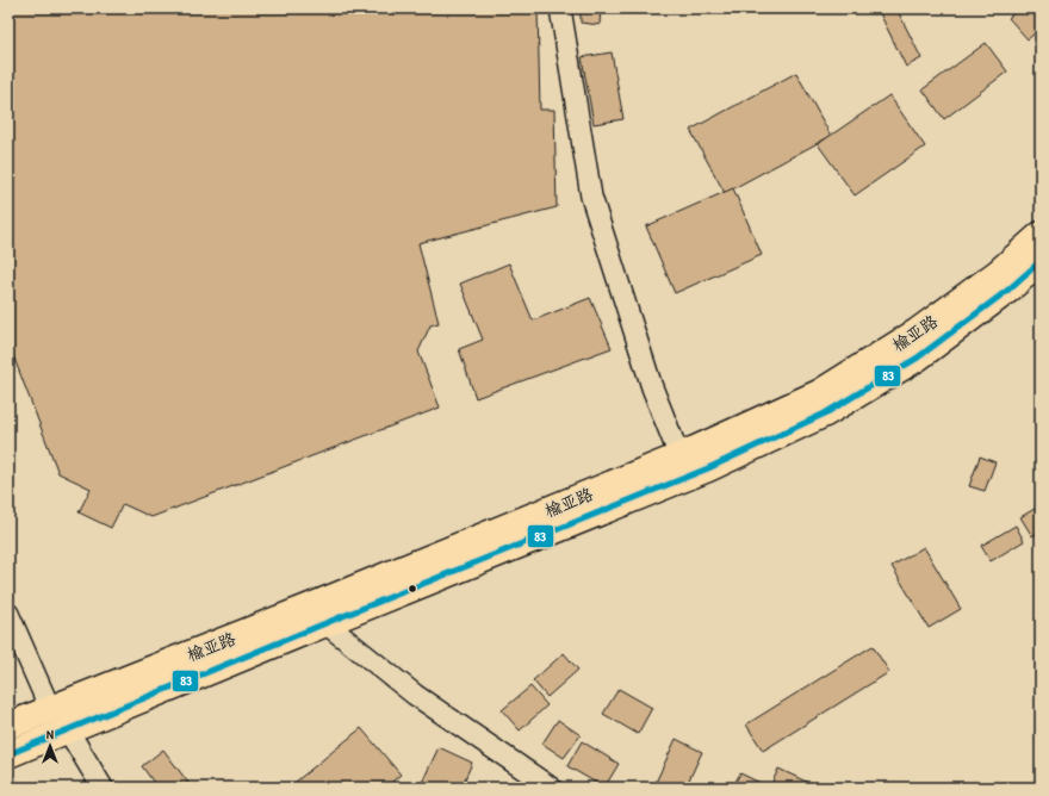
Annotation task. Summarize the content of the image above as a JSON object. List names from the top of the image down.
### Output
{
  "streets": {
    "highway": ["榆亚路"]
  },
  "lines": ["transit line 83"],
  "north": "top"
}
